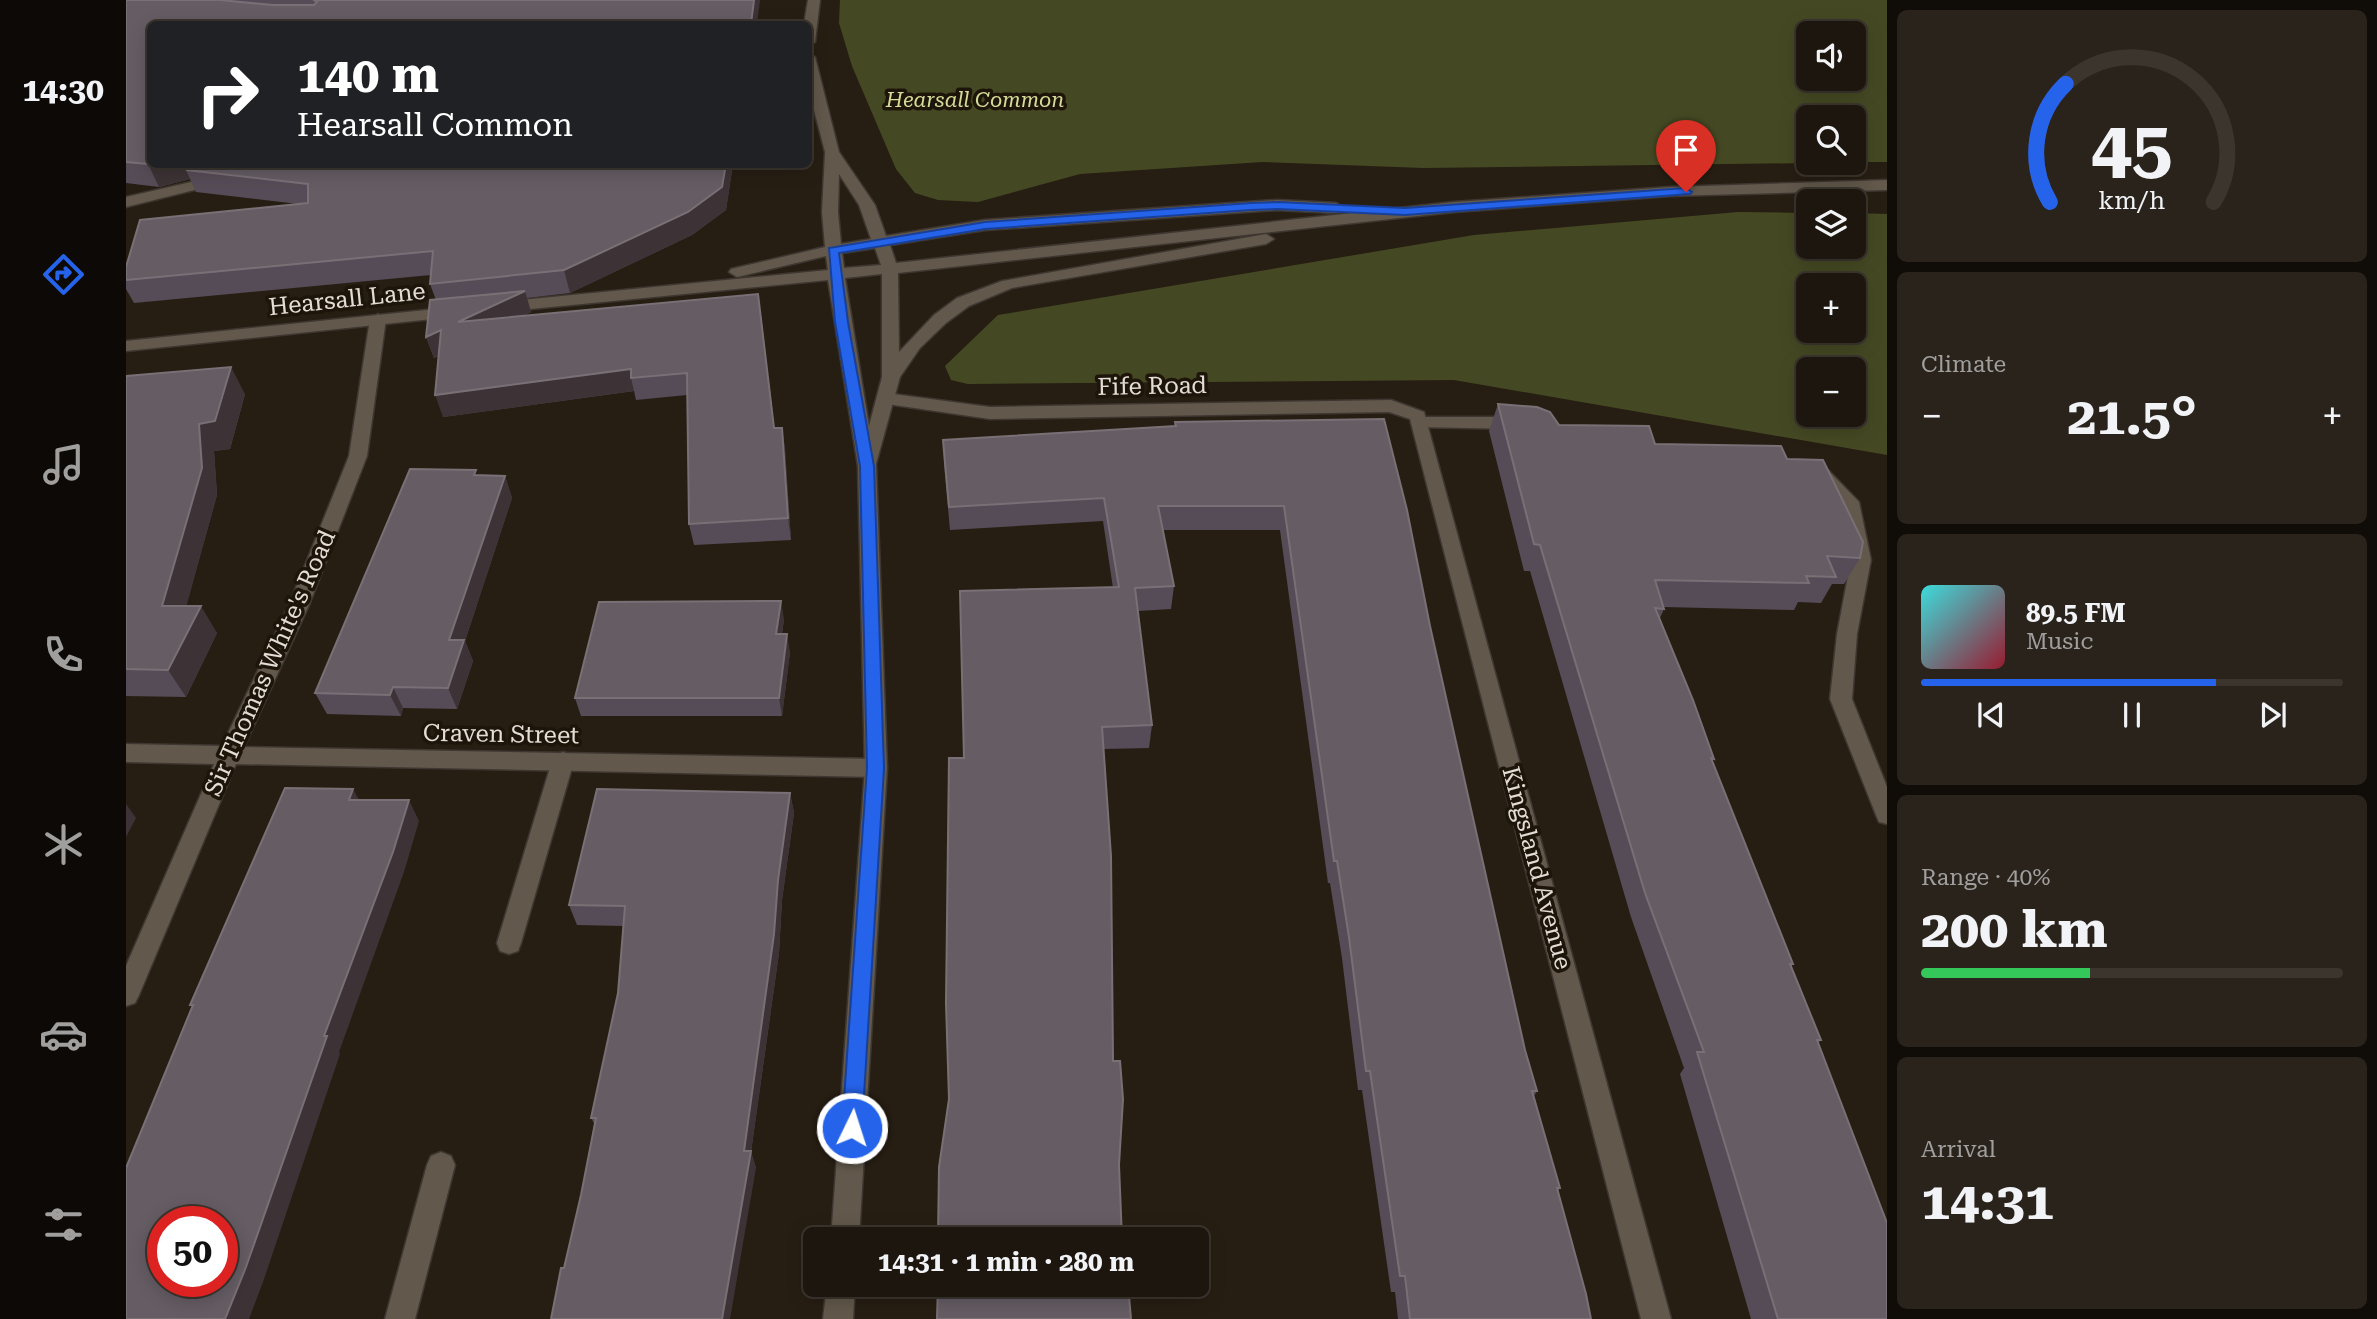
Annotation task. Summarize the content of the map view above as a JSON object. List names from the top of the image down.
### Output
{
  "streets": {
    "main road": [
      "Hearsall Lane",
      "Fife Road",
      "Sir Thomas White's Road",
      "Craven Street",
      "Kingsland Avenue"
    ]
  },
  "crossings": [
    ["Hearsall Lane", "Sir Thomas White's Road"],
    ["Fife Road", "Kingsland Avenue"],
    ["Sir Thomas White's Road", "Craven Street"]
  ],
  "parks": ["Hearsall Common"],
  "page": {
    "tabs": "14:30",
    "map_buttons": ["+", "−"],
    "turn": ["140 m", "Hearsall Common"],
    "tile": [
      "Climate",
      ["Range · 40%", "200 km"],
      ["Arrival", "14:31"]
    ],
    "heat": ["−", "21.5°", "+"],
    "song": ["89.5 FM", "Music"],
    "limit": "50",
    "trip": "14:31 · 1 min · 280 m",
    "gauge": ["45", "km/h"]
  }
}
